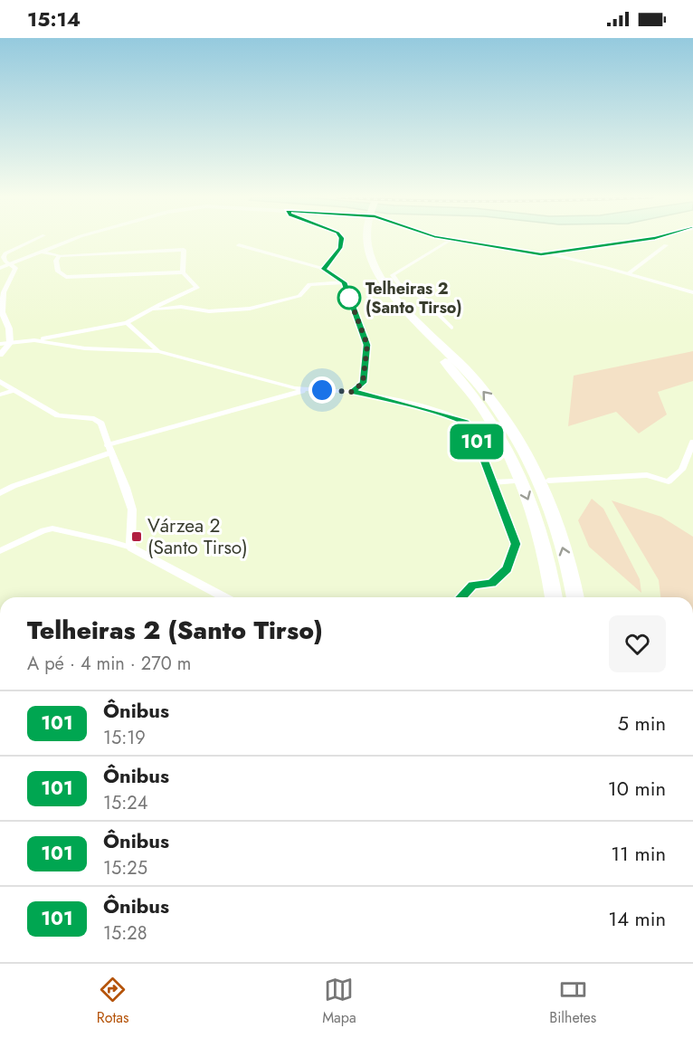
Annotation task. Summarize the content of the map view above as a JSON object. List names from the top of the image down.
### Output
{
  "places": {
    "other": ["Telheiras 2 (Santo Tirso)"],
    "transit": ["Várzea 2 (Santo Tirso)"]
  },
  "lines": ["bus line 101"],
  "page": {
    "status": "15:14",
    "on_map": "101",
    "heading": ["Telheiras 2 (Santo Tirso)", "A pé · 4 min · 270 m"],
    "list": [
      {
        "mark": "101",
        "name": "Ônibus",
        "note": "15:19",
        "value": "5 min"
      },
      {
        "mark": "101",
        "name": "Ônibus",
        "note": "15:24",
        "value": "10 min"
      },
      {
        "mark": "101",
        "name": "Ônibus",
        "note": "15:25",
        "value": "11 min"
      },
      {
        "mark": "101",
        "name": "Ônibus",
        "note": "15:28",
        "value": "14 min"
      }
    ],
    "tabs": ["Rotas", "Mapa", "Bilhetes"]
  }
}
